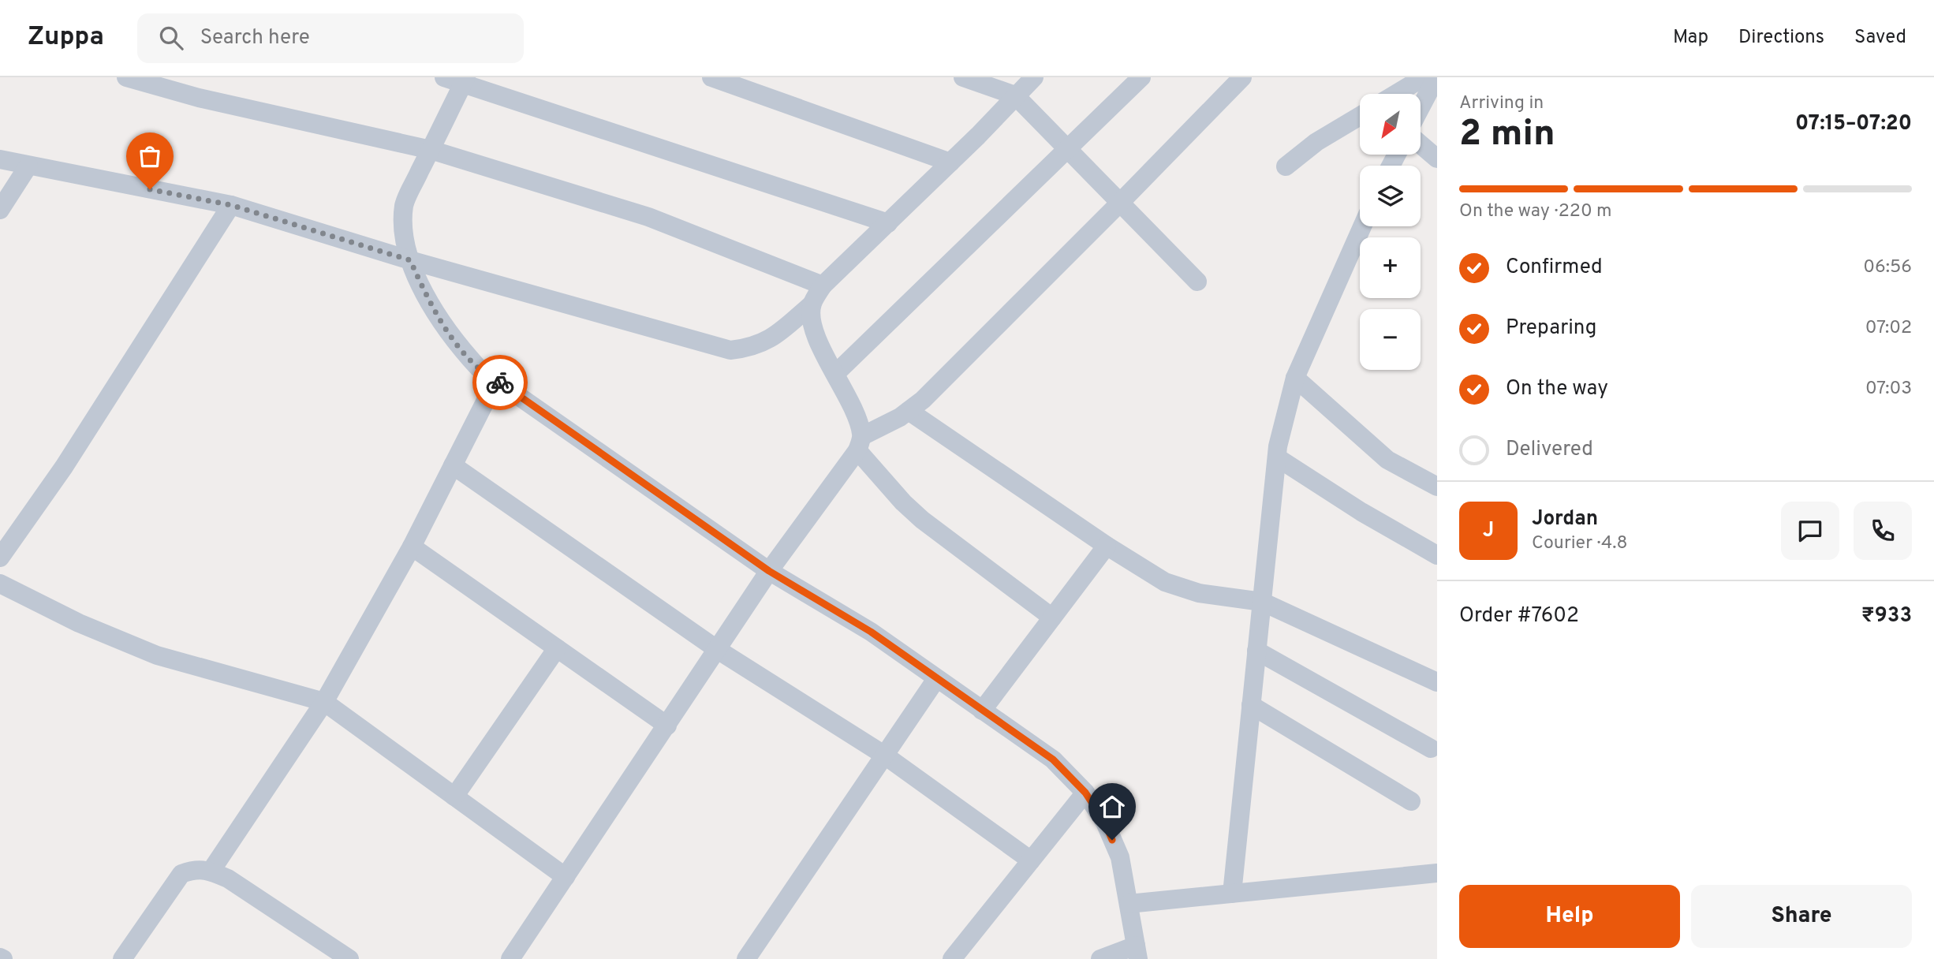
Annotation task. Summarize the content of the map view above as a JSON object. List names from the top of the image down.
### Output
{
  "north": "bottom left",
  "page": {
    "header": "Zuppa",
    "search": "Search here",
    "nav": ["Map", "Directions", "Saved"],
    "heading": ["2 min", "Arriving in", "07:15–07:20"],
    "panel": [
      "Jordan",
      "Courier · 4.8",
      "Order #7602",
      "₹933"
    ],
    "map_buttons": ["+", "−"],
    "bar": "On the way · 220 m",
    "list": [
      ["Confirmed", "06:56"],
      ["Preparing", "07:02"],
      ["On the way", "07:03"],
      "Delivered"
    ],
    "round": "J",
    "buttons": ["Help", "Share"]
  }
}
